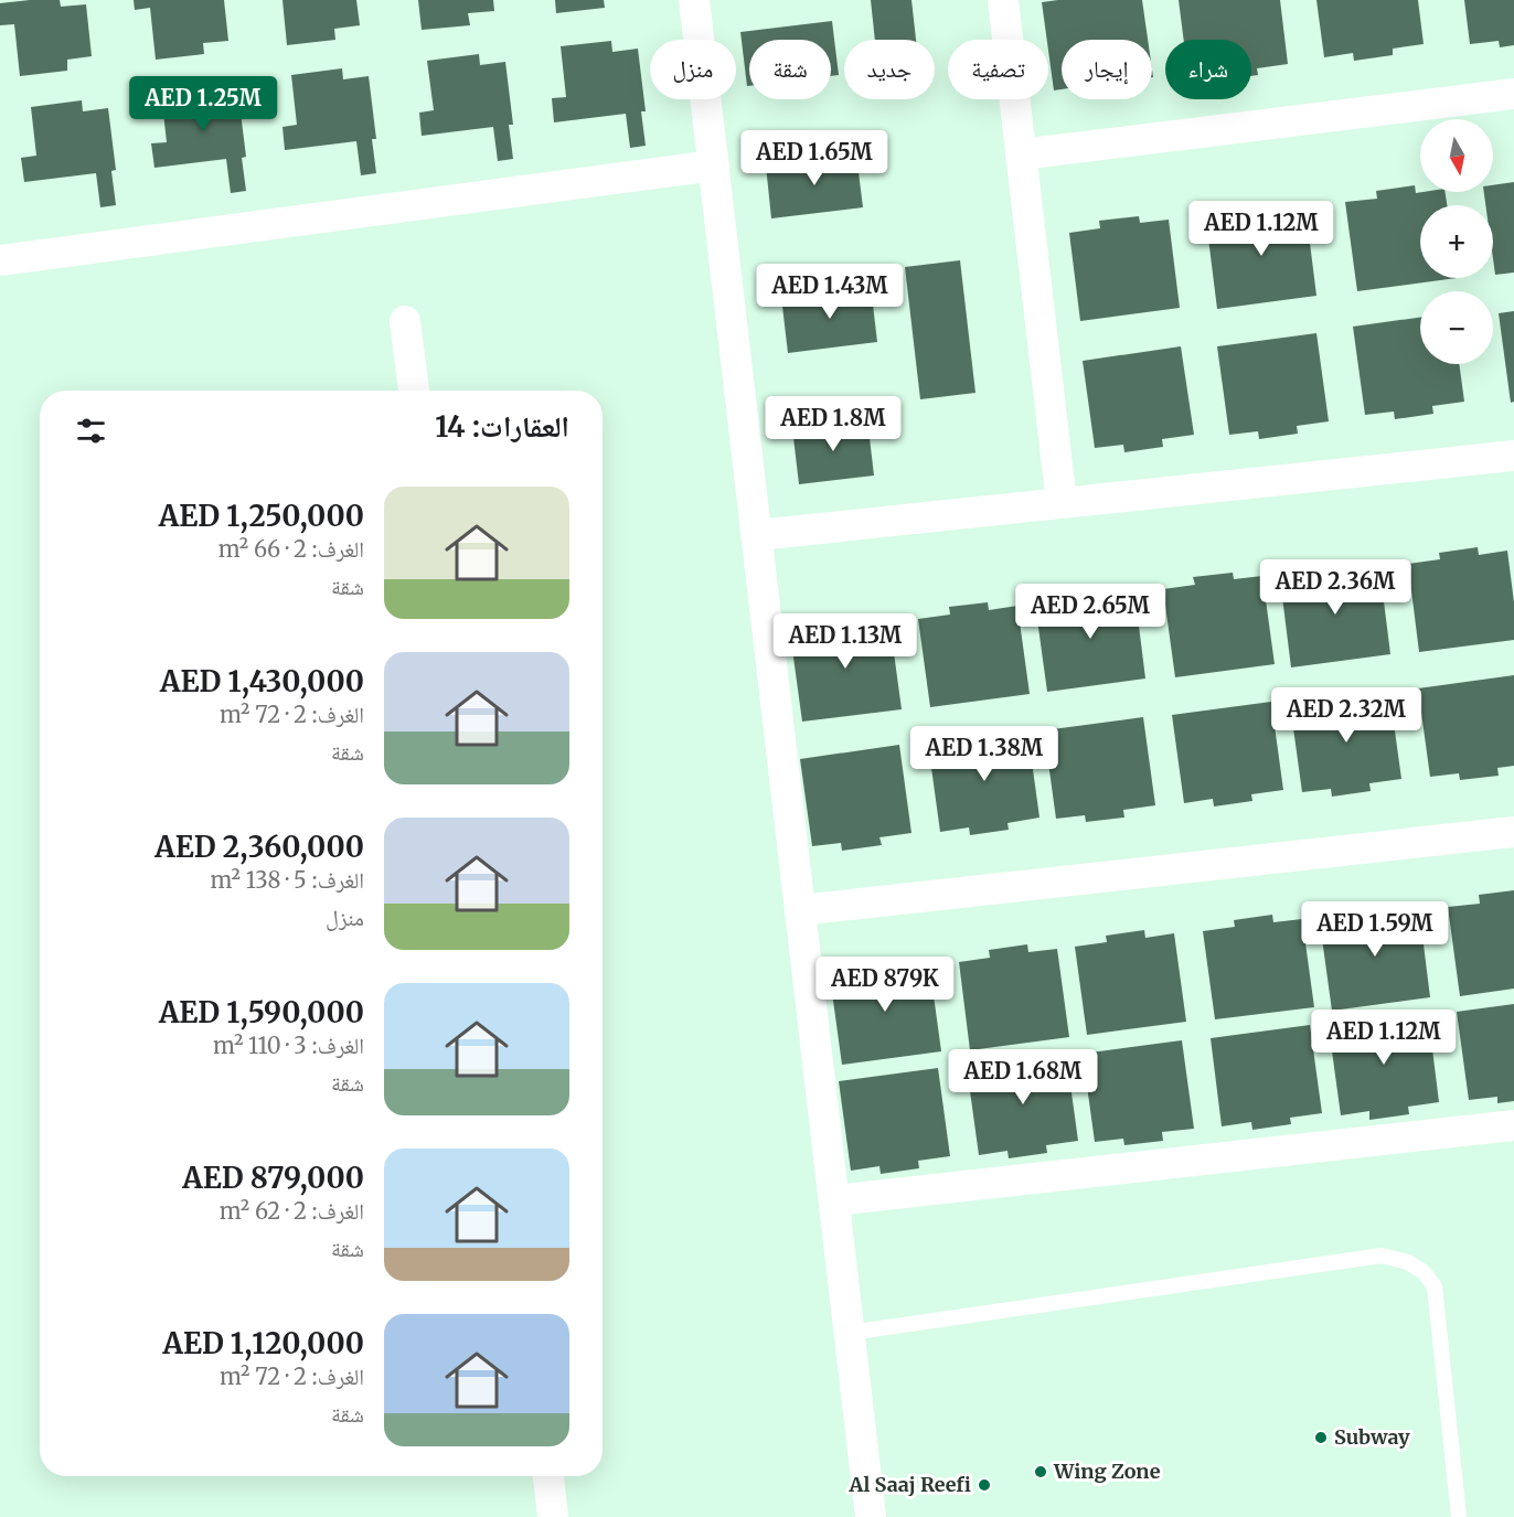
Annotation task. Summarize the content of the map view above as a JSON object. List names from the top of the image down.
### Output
{
  "places": ["Subway", "Wing Zone", "Al Saaj Reefi"],
  "north": "bottom",
  "page": {
    "chip": [
      "شراء",
      "إيجار",
      "تصفية",
      "جديد",
      "شقة",
      "منزل"
    ],
    "price": [
      "AED 1.25M",
      "AED 1.65M",
      "AED 1.12M",
      "AED 1.43M",
      "AED 1.8M",
      "AED 2.36M",
      "AED 2.65M",
      "AED 1.13M",
      "AED 2.32M",
      "AED 1.38M",
      "AED 1.59M",
      "AED 879K",
      "AED 1.12M",
      "AED 1.68M"
    ],
    "map_buttons": ["+", "−"],
    "heading": "العقارات: 14",
    "list": [
      {
        "name": "AED 1,250,000",
        "note": "الغرف: 2 · 66 m² · شقة"
      },
      {
        "name": "AED 1,430,000",
        "note": "الغرف: 2 · 72 m² · شقة"
      },
      {
        "name": "AED 2,360,000",
        "note": "الغرف: 5 · 138 m² · منزل"
      },
      {
        "name": "AED 1,590,000",
        "note": "الغرف: 3 · 110 m² · شقة"
      },
      {
        "name": "AED 879,000",
        "note": "الغرف: 2 · 62 m² · شقة"
      },
      {
        "name": "AED 1,120,000",
        "note": "الغرف: 2 · 72 m² · شقة"
      }
    ]
  }
}
